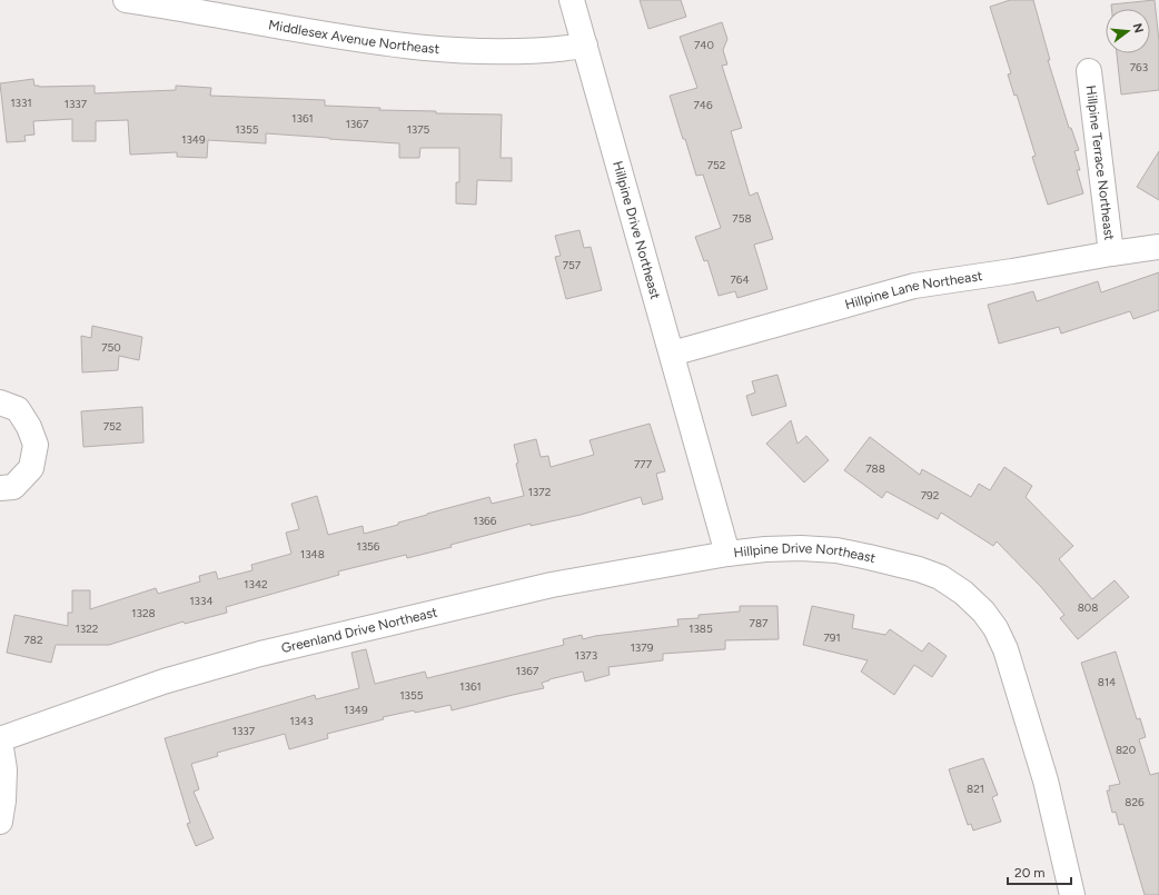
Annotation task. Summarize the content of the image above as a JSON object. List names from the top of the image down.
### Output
{
  "streets": {
    "street": [
      "Middlesex Avenue Northeast",
      "Hillpine Terrace Northeast",
      "Hillpine Drive Northeast",
      "Hillpine Lane Northeast",
      "Greenland Drive Northeast"
    ]
  },
  "crossings": [
    ["Middlesex Avenue Northeast", "Hillpine Drive Northeast"],
    ["Hillpine Terrace Northeast", "Hillpine Lane Northeast"],
    ["Hillpine Drive Northeast", "Hillpine Lane Northeast"],
    ["Hillpine Drive Northeast", "Greenland Drive Northeast"]
  ],
  "house_numbers": [
    "740",
    "763",
    "1331",
    "1337",
    "746",
    "1361",
    "1367",
    "1355",
    "1375",
    "1349",
    "752",
    "758",
    "757",
    "764",
    "750",
    "752",
    "777",
    "788",
    "1372",
    "792",
    "1366",
    "1356",
    "1348",
    "1342",
    "1334",
    "808",
    "1328",
    "787",
    "1322",
    "1385",
    "791",
    "782",
    "1379",
    "1373",
    "1367",
    "814",
    "1361",
    "1355",
    "1349",
    "1343",
    "1337",
    "820",
    "821",
    "826"
  ],
  "scale_bar": "20 m",
  "north": "right"
}
